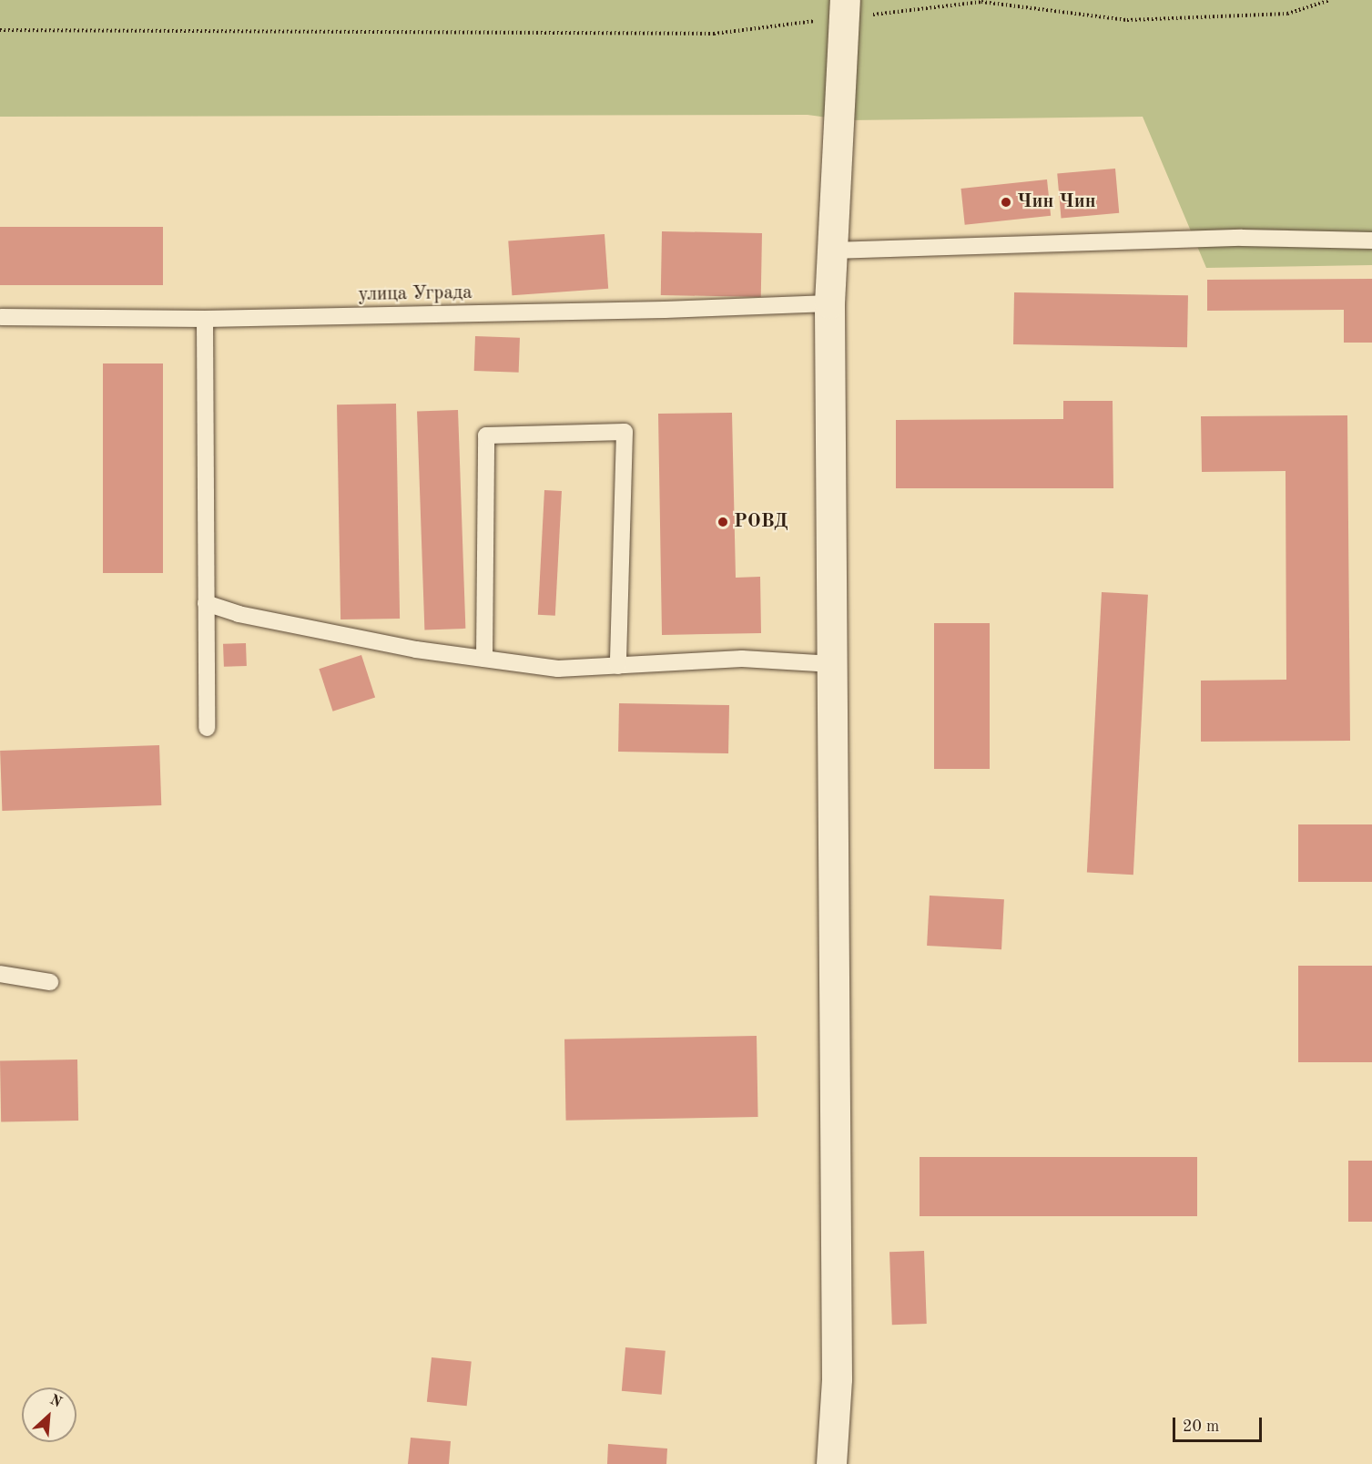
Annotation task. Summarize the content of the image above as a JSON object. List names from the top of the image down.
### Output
{
  "streets": {
    "lane": ["улица Уграда"]
  },
  "places": ["Чин Чин", "РОВД"],
  "scale_bar": "20 m",
  "north": "top right"
}
